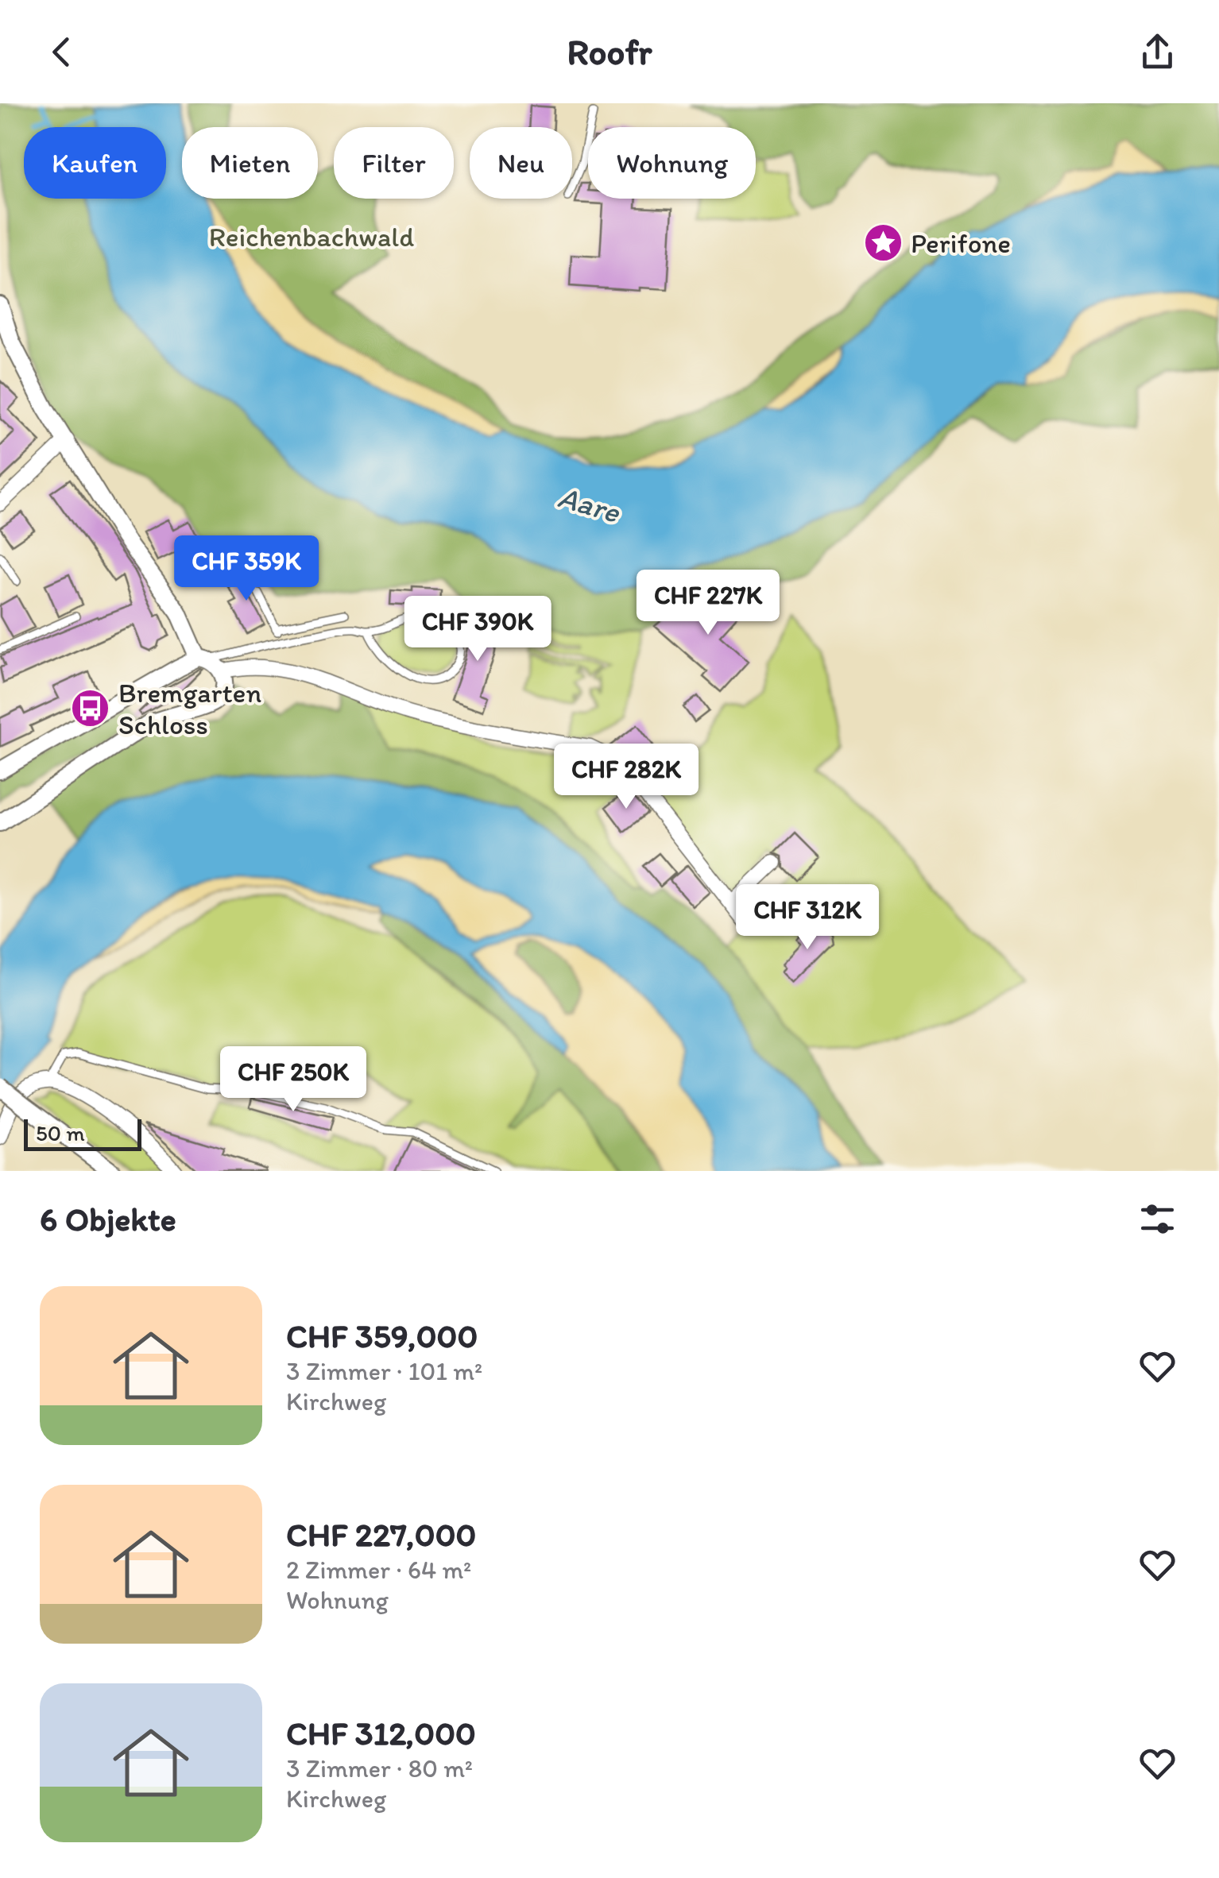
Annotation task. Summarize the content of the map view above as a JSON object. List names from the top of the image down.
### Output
{
  "water": ["Aare"],
  "parks": ["Reichenbachwald"],
  "places": {
    "place": ["Perifone"],
    "bus stop": ["Bremgarten Schloss"]
  },
  "scale_bar": "50 m",
  "page": {
    "header": "Roofr",
    "chip": [
      "Kaufen",
      "Mieten",
      "Filter",
      "Neu",
      "Wohnung"
    ],
    "price": [
      "CHF 359K",
      "CHF 227K",
      "CHF 390K",
      "CHF 282K",
      "CHF 312K",
      "CHF 250K"
    ],
    "scale": "50 m",
    "heading": "6 Objekte",
    "list": [
      {
        "name": "CHF 359,000",
        "note": "3 Zimmer · 101 m² · Kirchweg"
      },
      {
        "name": "CHF 227,000",
        "note": "2 Zimmer · 64 m² · Wohnung"
      },
      {
        "name": "CHF 312,000",
        "note": "3 Zimmer · 80 m² · Kirchweg"
      }
    ]
  }
}
